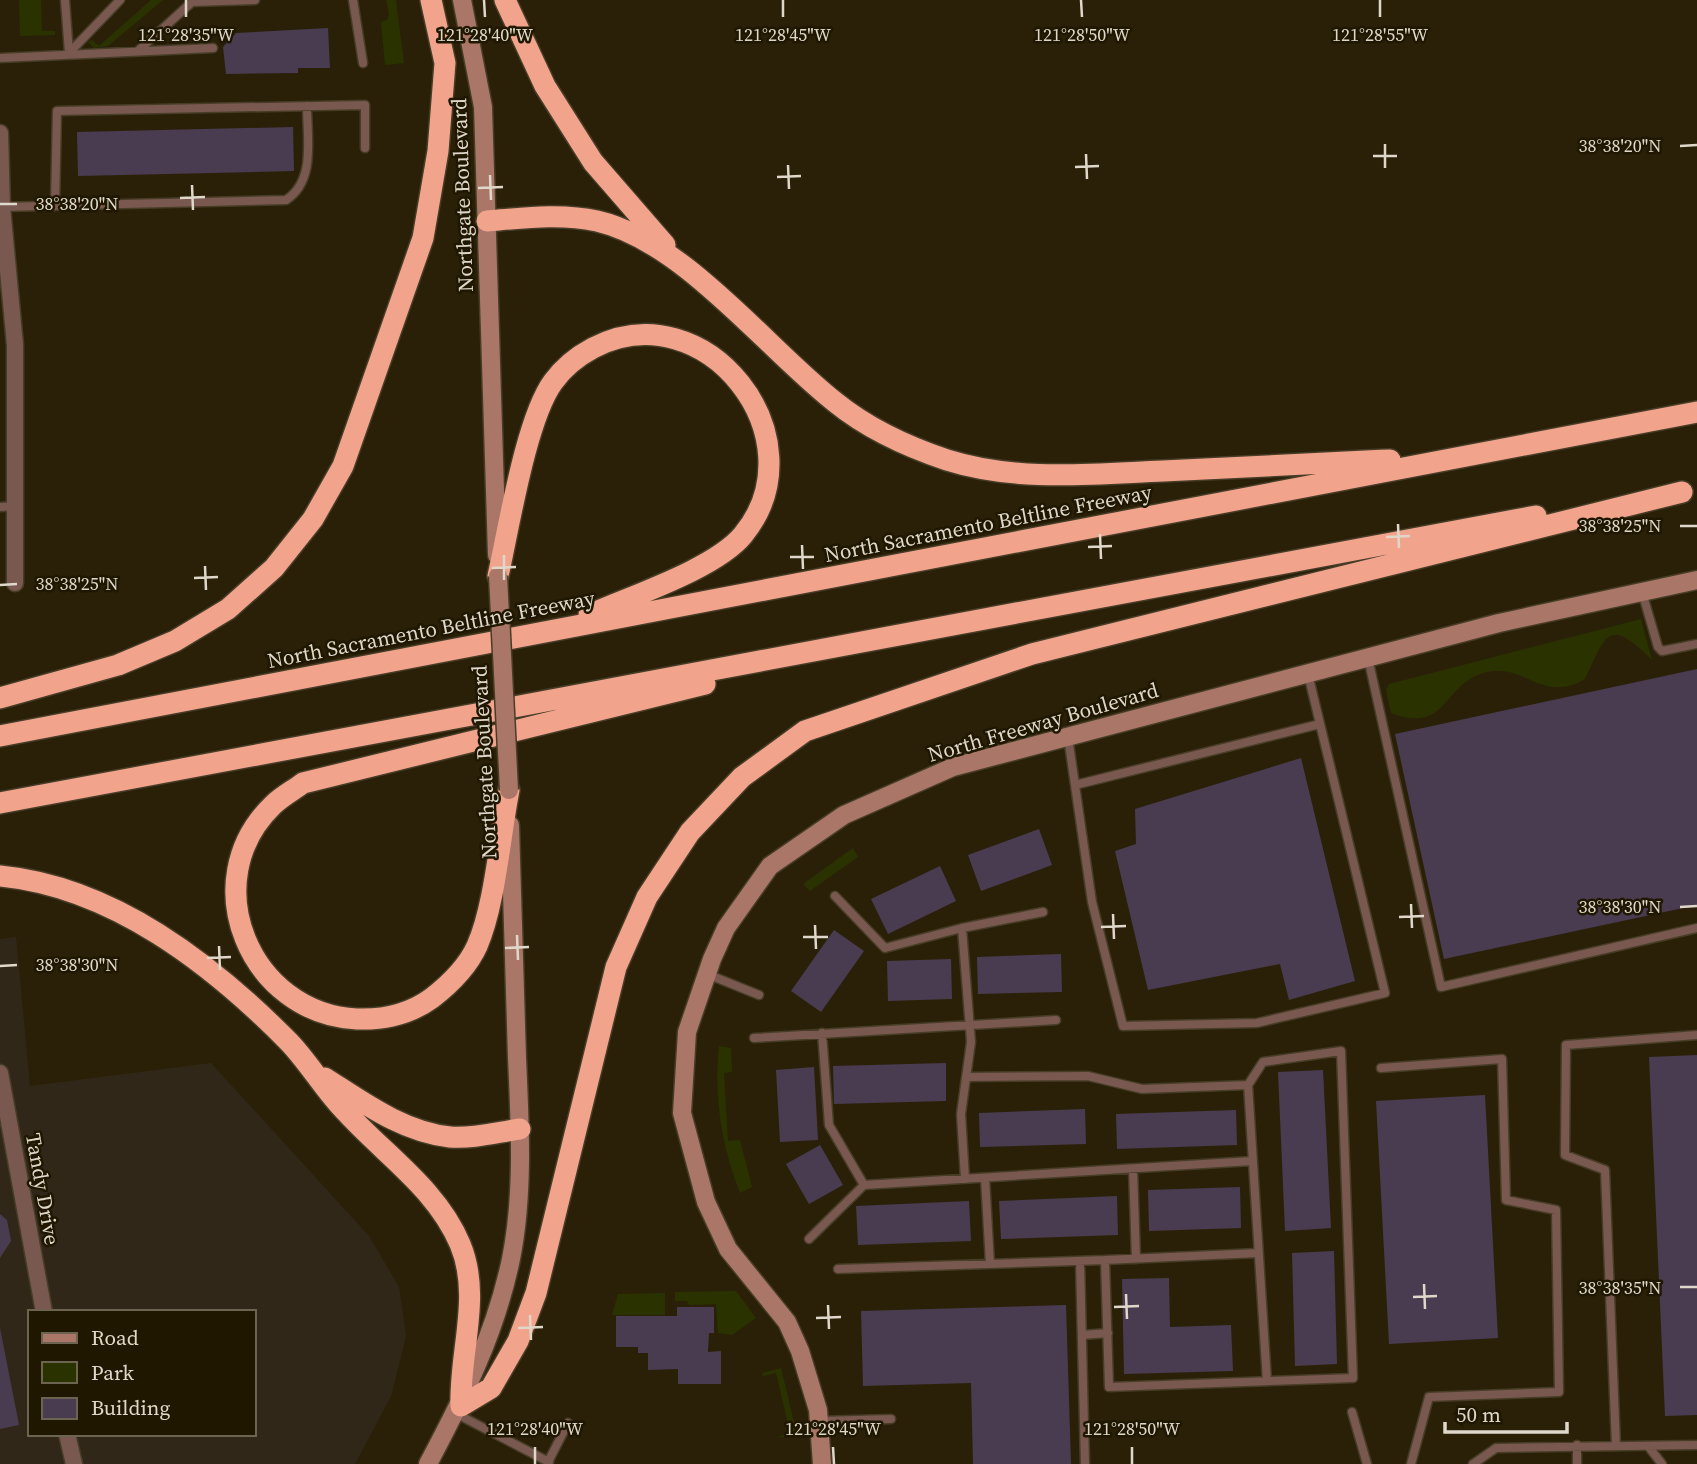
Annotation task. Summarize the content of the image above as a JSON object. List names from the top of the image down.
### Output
{
  "streets": {
    "highway": ["North Sacramento Beltline Freeway"],
    "street": ["Northgate Boulevard", "North Freeway Boulevard", "Tandy Drive"]
  },
  "legend": ["Road", "Park", "Building"],
  "scale_bar": "50 m",
  "coordinates": [
    "121°28'35\"W",
    "121°28'40\"W",
    "121°28'45\"W",
    "121°28'50\"W",
    "121°28'55\"W",
    "38°38'20\"N",
    "38°38'25\"N",
    "38°38'30\"N",
    "38°38'35\"N"
  ]
}
